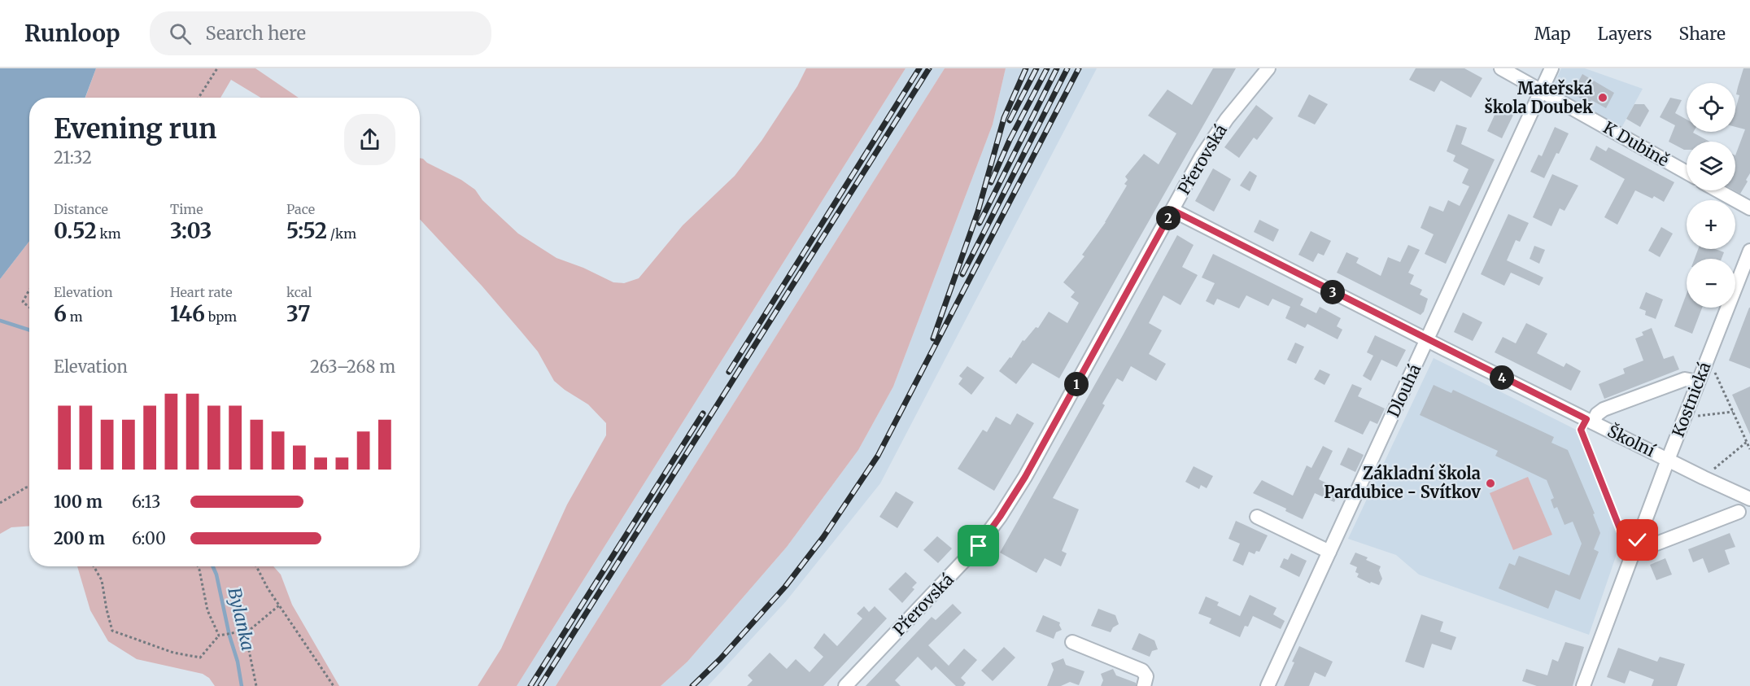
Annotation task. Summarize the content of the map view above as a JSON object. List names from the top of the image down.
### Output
{
  "streets": {
    "street": [
      "K Dubině",
      "Přerovská",
      "Dlouhá",
      "Kostnická",
      "Školní"
    ]
  },
  "crossings": [
    ["K Dubině", "Dlouhá"],
    ["Přerovská", "Školní"],
    ["Dlouhá", "Školní"],
    ["Kostnická", "Školní"]
  ],
  "water": ["Bylanka"],
  "places": ["Mateřská škola Doubek", "Základní škola Pardubice - Svítkov"],
  "page": {
    "header": "Runloop",
    "search": "Search here",
    "nav": ["Map", "Layers", "Share"],
    "map_buttons": ["+", "−"],
    "heading": ["Evening run", "21:32"],
    "stats": [
      ["Distance", "0.52 km"],
      ["Time", "3:03"],
      ["Pace", "5:52 /km"],
      ["Elevation", "6 m"],
      ["Heart rate", "146 bpm"],
      ["kcal", "37"]
    ],
    "pins": [
      "2",
      "3",
      "4",
      "1"
    ],
    "chart": ["Elevation", "263–268 m"],
    "list": [
      {
        "name": "100 m",
        "note": "6:13"
      },
      {
        "name": "200 m",
        "note": "6:00"
      }
    ]
  }
}
